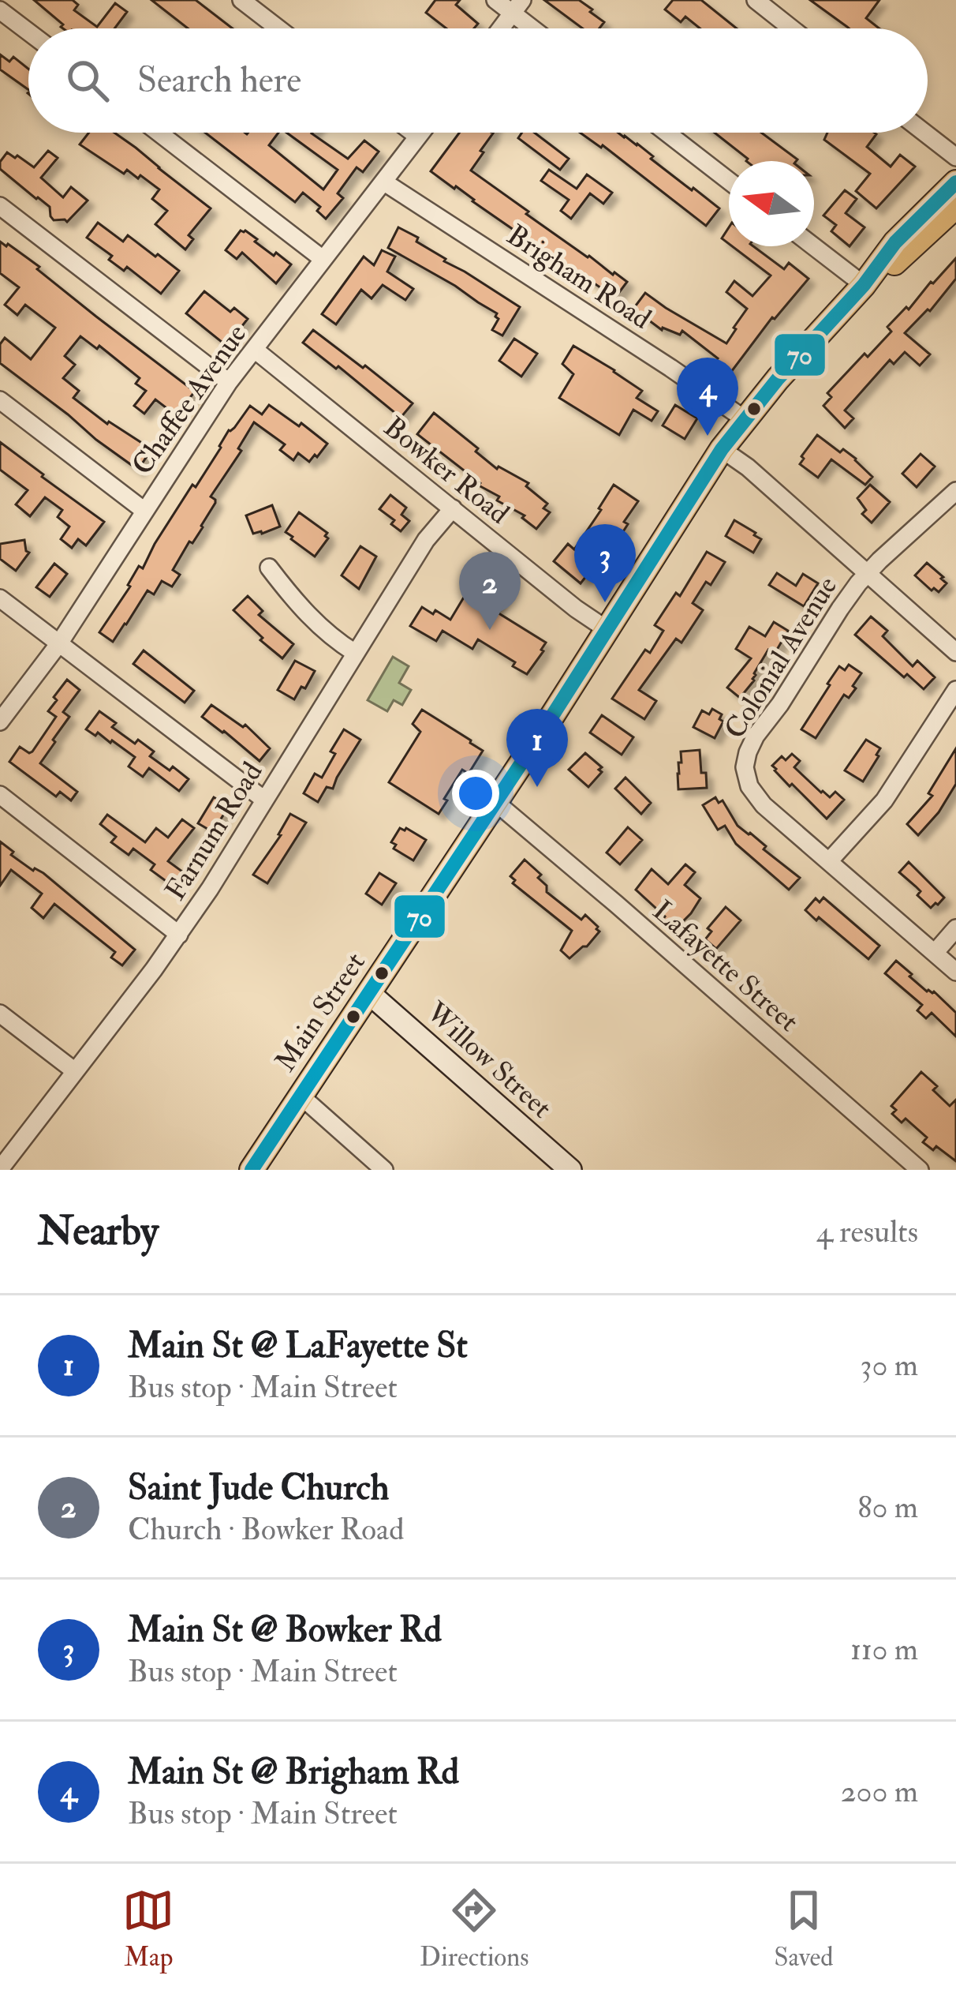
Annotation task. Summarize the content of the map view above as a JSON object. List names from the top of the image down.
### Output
{
  "streets": {
    "main road": ["Main Street"],
    "street": [
      "Brigham Road",
      "Chaffee Avenue",
      "Bowker Road",
      "Colonial Avenue",
      "Farnum Road",
      "Lafayette Street",
      "Willow Street"
    ]
  },
  "crossings": [
    ["Brigham Road", "Chaffee Avenue"],
    ["Brigham Road", "Main Street"],
    ["Chaffee Avenue", "Bowker Road"],
    ["Bowker Road", "Farnum Road"],
    ["Bowker Road", "Main Street"],
    ["Lafayette Street", "Main Street"],
    ["Main Street", "Willow Street"]
  ],
  "lines": ["transit line 70"],
  "north": "left",
  "page": {
    "search": "Search here",
    "pins": [
      "4",
      "3",
      "2",
      "1"
    ],
    "heading": ["Nearby", "4 results"],
    "list": [
      {
        "mark": "1",
        "name": "Main St @ LaFayette St",
        "note": "Bus stop · Main Street",
        "value": "30 m"
      },
      {
        "mark": "2",
        "name": "Saint Jude Church",
        "note": "Church · Bowker Road",
        "value": "80 m"
      },
      {
        "mark": "3",
        "name": "Main St @ Bowker Rd",
        "note": "Bus stop · Main Street",
        "value": "110 m"
      },
      {
        "mark": "4",
        "name": "Main St @ Brigham Rd",
        "note": "Bus stop · Main Street",
        "value": "200 m"
      }
    ],
    "nav": ["Map", "Directions", "Saved"]
  }
}
